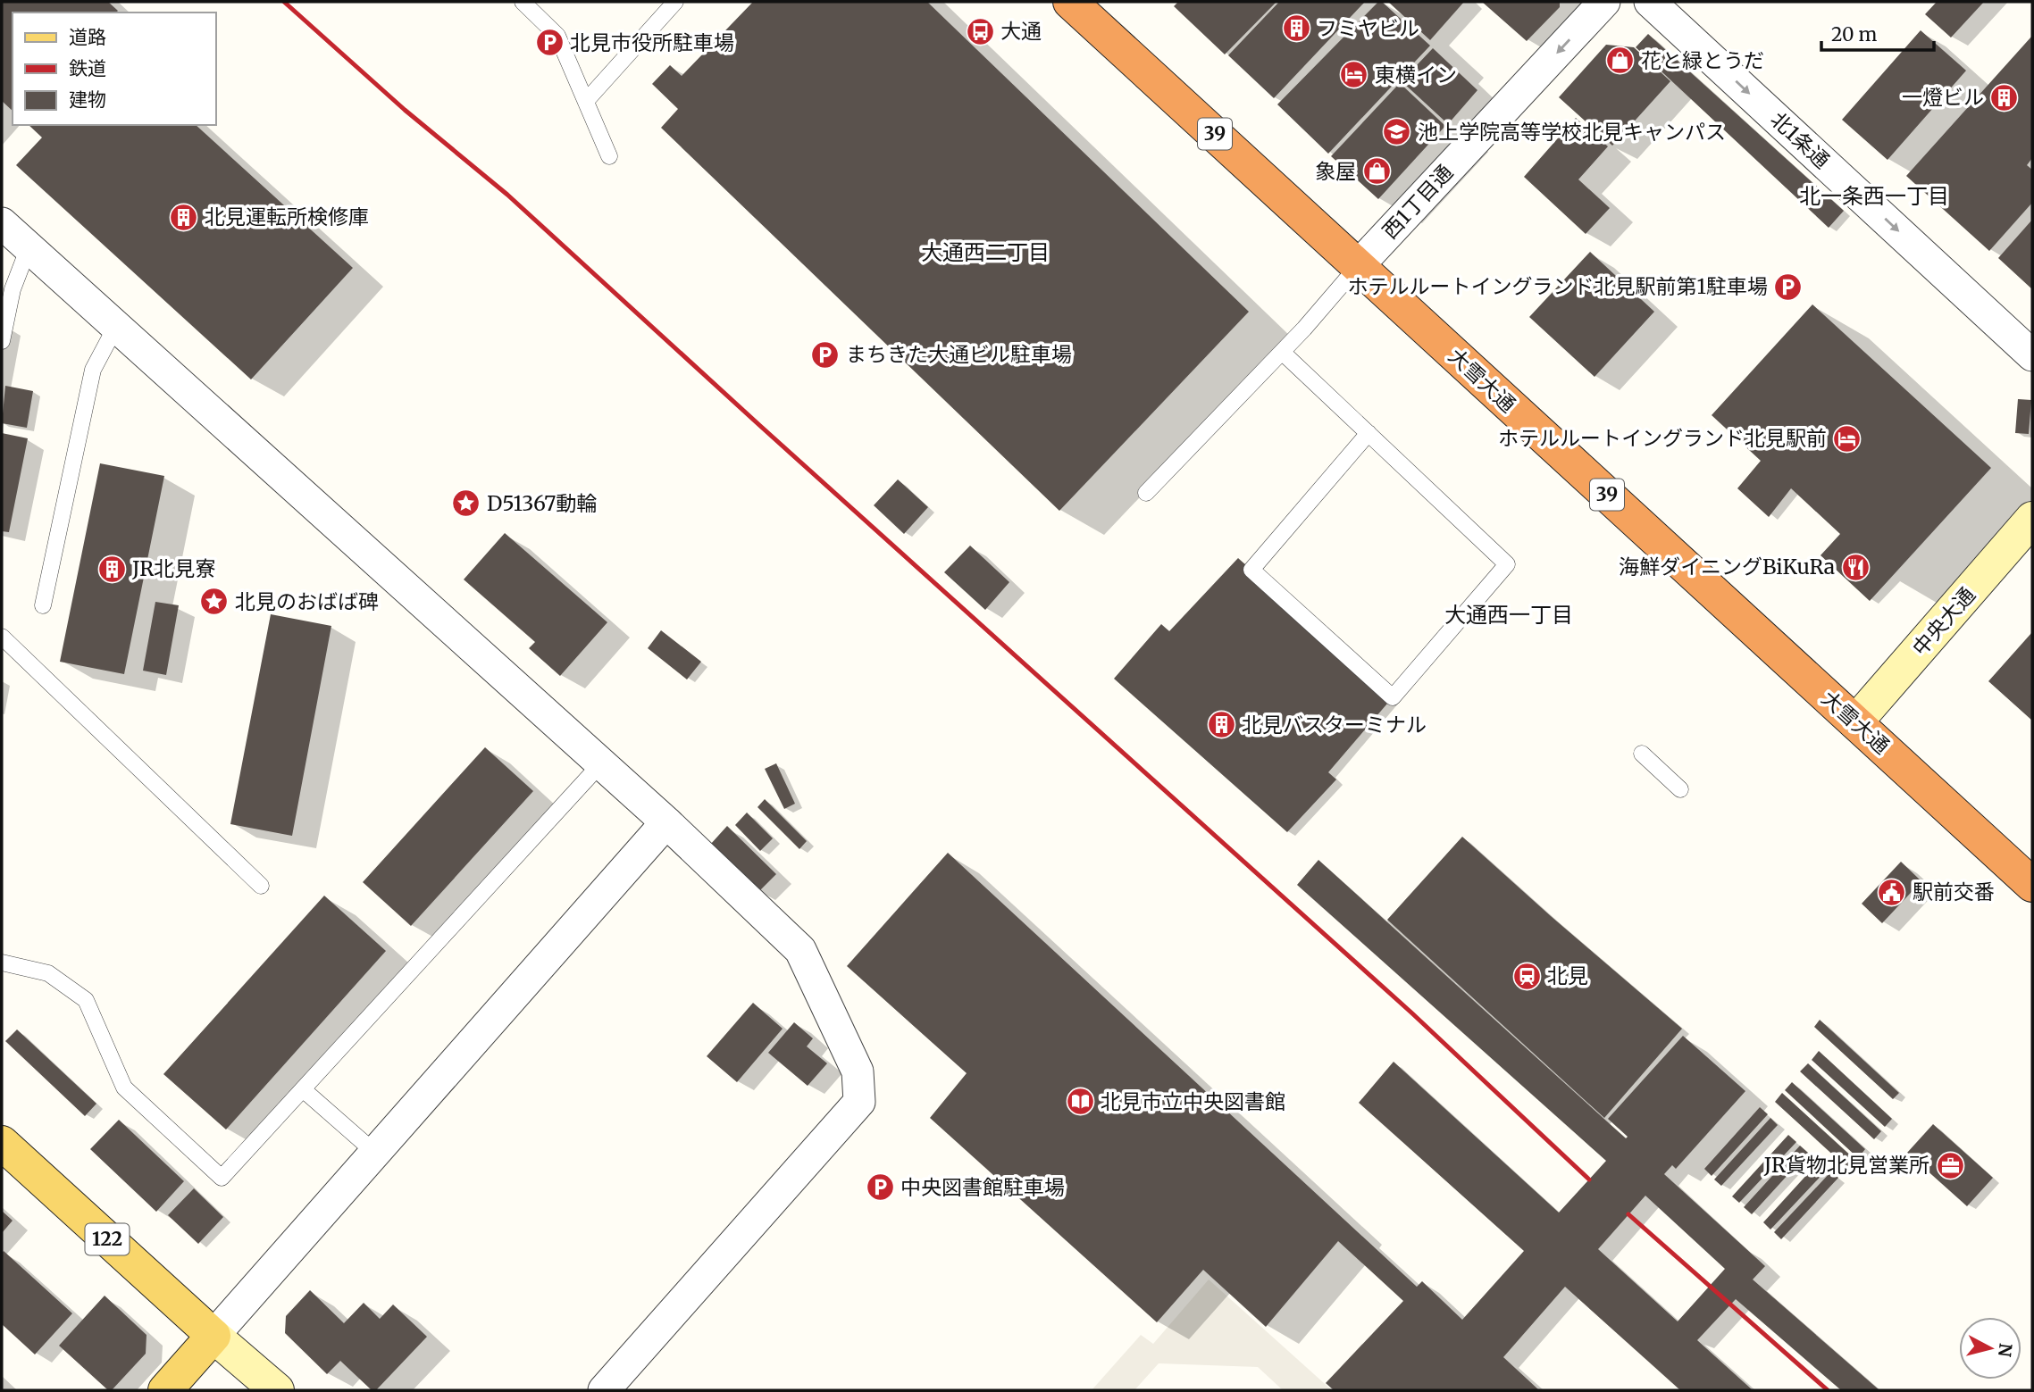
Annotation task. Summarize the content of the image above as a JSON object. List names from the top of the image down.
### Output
{
  "streets": {
    "highway": ["39", "大雪大通"],
    "main road": ["122"],
    "street": ["北1条通", "西1丁目通", "中央大通"]
  },
  "crossings": [
    ["西1丁目通", "大雪大通"],
    ["大雪大通", "中央大通"]
  ],
  "one_way": ["北1条通", "西1丁目通"],
  "districts": ["北一条西一丁目", "大通西二丁目", "大通西一丁目"],
  "places": {
    "building": [
      "フミヤビル",
      "一燈ビル",
      "北見運転所検修庫",
      "JR北見寮",
      "北見バスターミナル"
    ],
    "bus stop": ["大通"],
    "parking": [
      "北見市役所駐車場",
      "ホテルルートイングランド北見駅前第1駐車場",
      "まちきた大通ビル駐車場",
      "中央図書館駐車場"
    ],
    "shop": ["花と緑とうだ", "象屋"],
    "hotel": ["東横イン", "ホテルルートイングランド北見駅前"],
    "school or university": ["池上学院高等学校北見キャンパス"],
    "place": ["D51367動輪", "北見のおばば碑"],
    "restaurant": ["海鮮ダイニングBiKuRa"],
    "public building": ["駅前交番"],
    "station": ["北見"],
    "library": ["北見市立中央図書館"],
    "office": ["JR貨物北見営業所"]
  },
  "legend": ["道路", "鉄道", "建物"],
  "scale_bar": "20 m",
  "north": "right"
}
